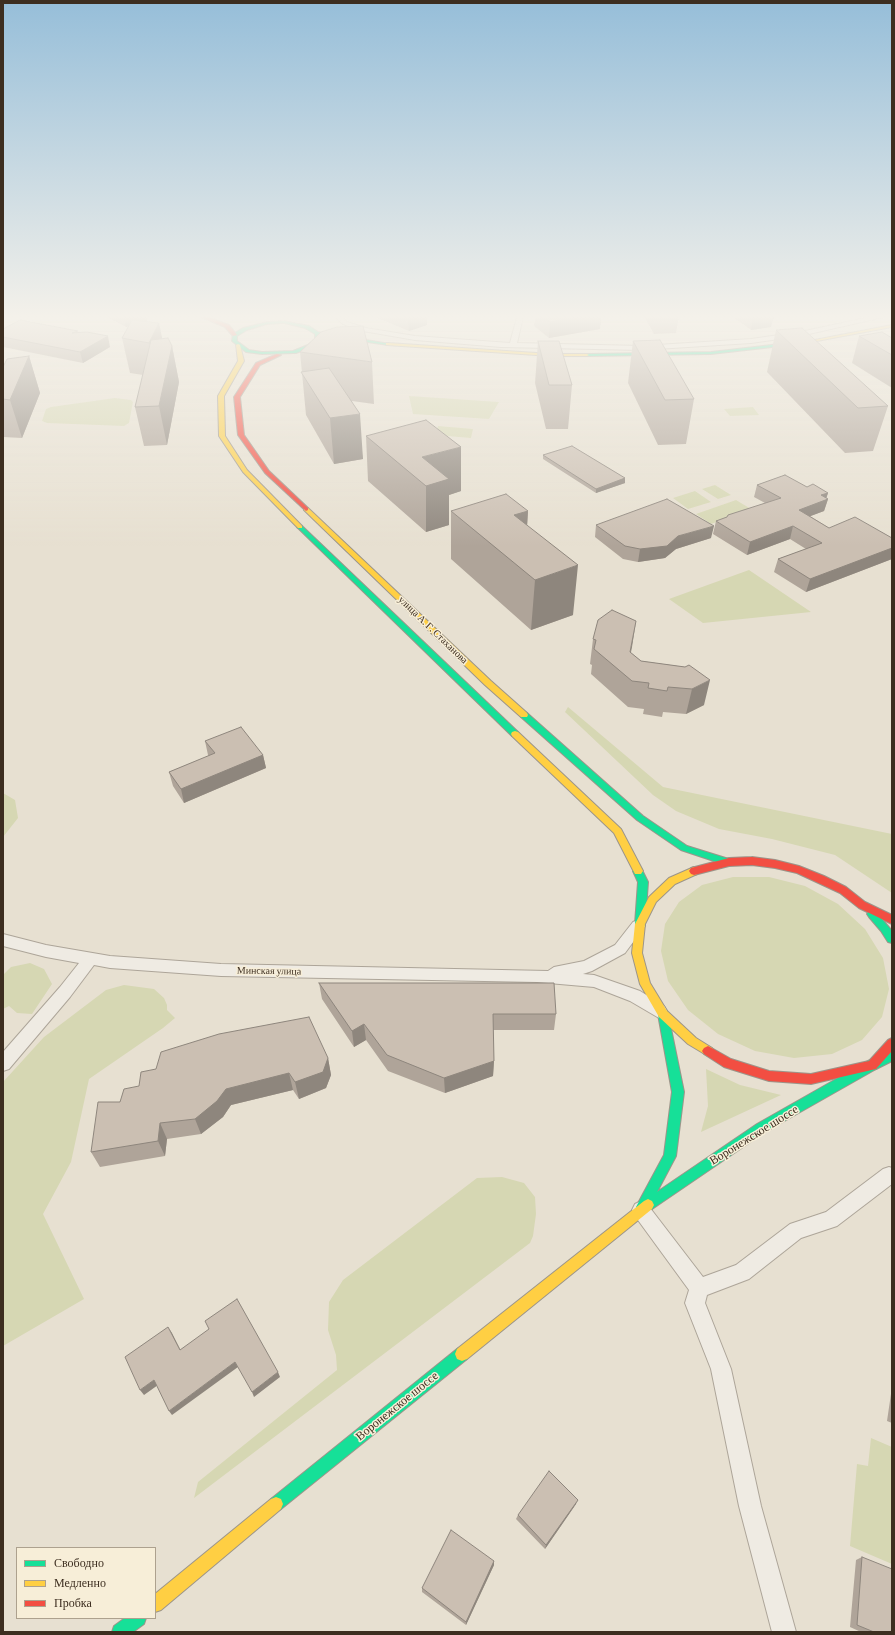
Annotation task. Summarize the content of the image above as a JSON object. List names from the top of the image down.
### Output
{
  "streets": {
    "main road": ["улица А. Г. Стаханова", "Воронежское шоссе"],
    "street": ["Минская улица"]
  },
  "crossings": [
    ["улица А. Г. Стаханова", "Воронежское шоссе"]
  ],
  "legend": ["Свободно", "Медленно", "Пробка"]
}
